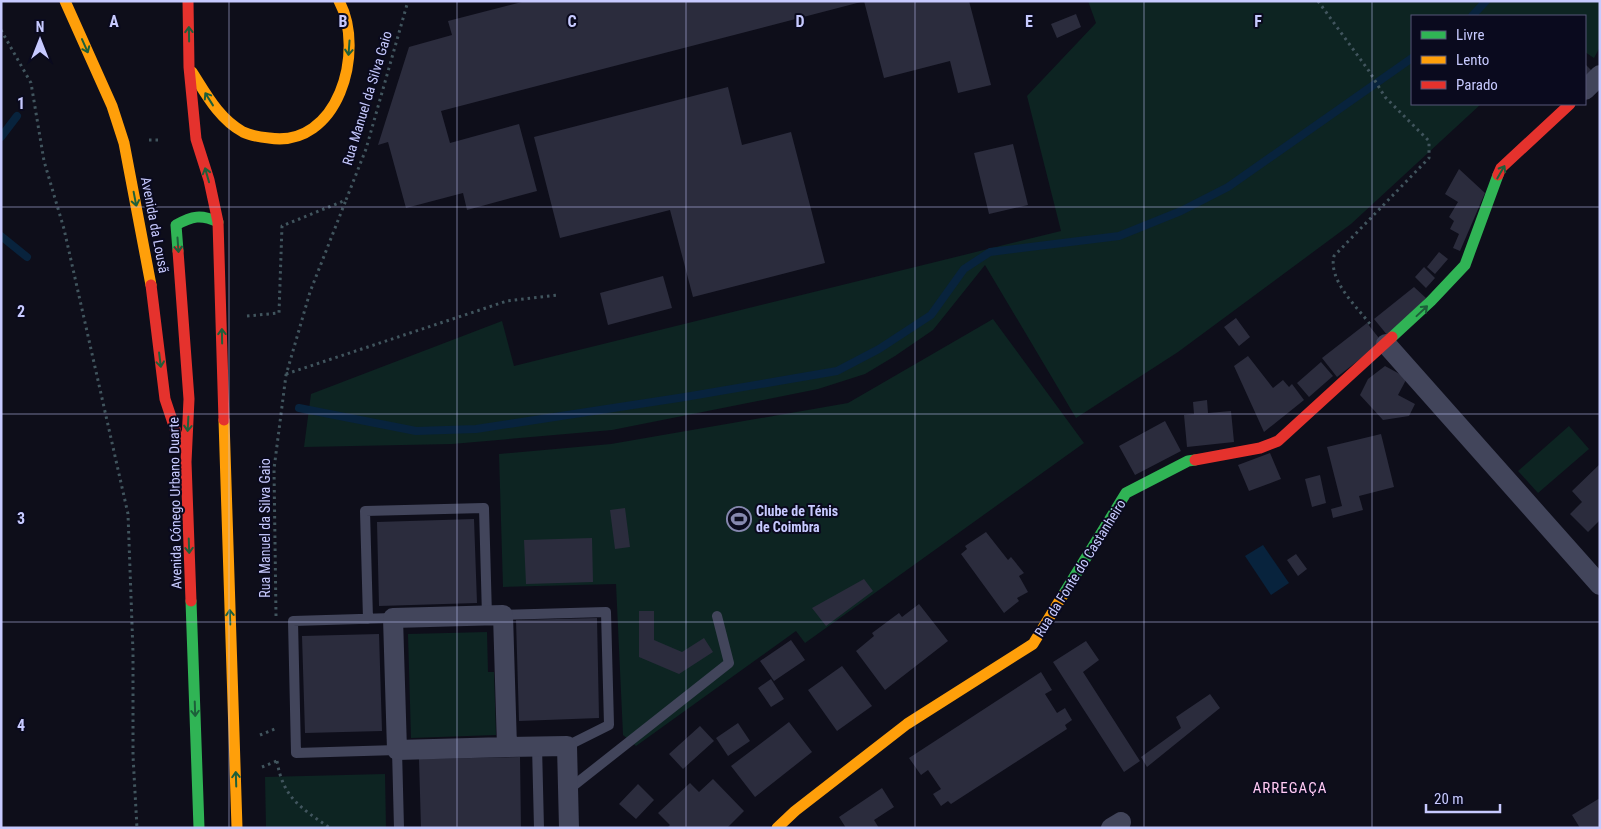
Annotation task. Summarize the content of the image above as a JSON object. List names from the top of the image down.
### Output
{
  "streets": {
    "main road": ["Avenida da Lousã", "Avenida Cónego Urbano Duarte", "Rua da Fonte do Castanheiro"],
    "path": ["Rua Manuel da Silva Gaio"]
  },
  "crossings": [
    ["Avenida da Lousã", "Avenida Cónego Urbano Duarte"]
  ],
  "districts": ["ARREGAÇA"],
  "places": {
    "sports": ["Clube de Ténis de Coimbra"]
  },
  "legend": ["Livre", "Lento", "Parado"],
  "scale_bar": "20 m",
  "north": "top",
  "grid": {
    "columns": [
      "A",
      "B",
      "C",
      "D",
      "E",
      "F"
    ],
    "rows": [
      "1",
      "2",
      "3",
      "4"
    ]
  }
}
